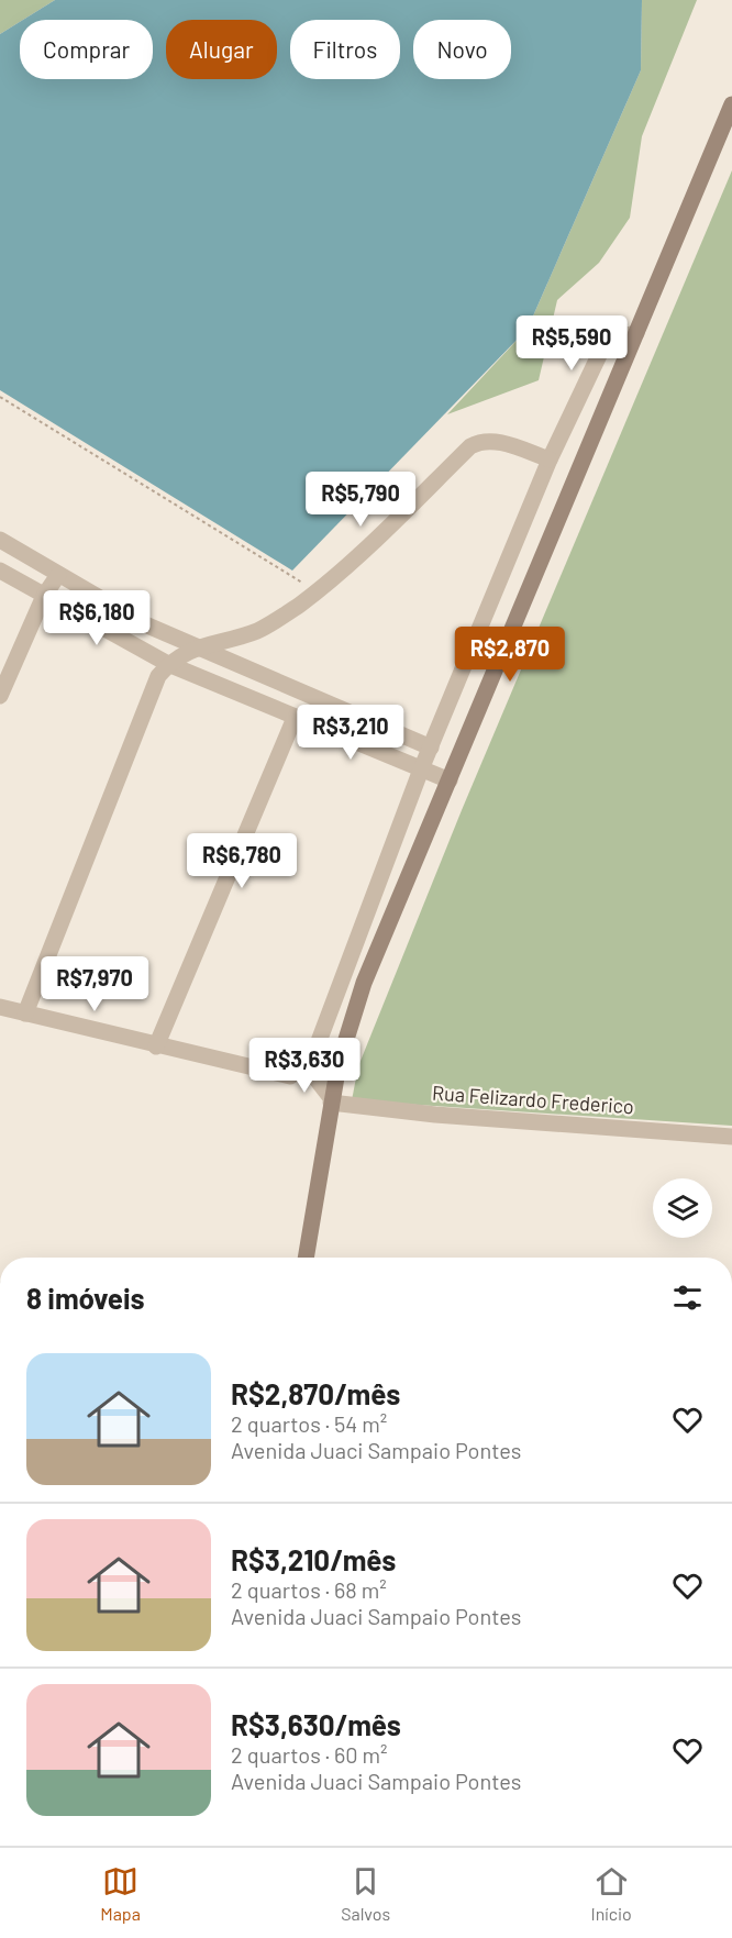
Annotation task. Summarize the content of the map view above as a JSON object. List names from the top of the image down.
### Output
{
  "streets": {
    "street": ["Rua Felizardo Frederico"]
  },
  "page": {
    "chip": [
      "Comprar",
      "Alugar",
      "Filtros",
      "Novo"
    ],
    "price": [
      "R$5,590",
      "R$5,790",
      "R$6,180",
      "R$2,870",
      "R$3,210",
      "R$6,780",
      "R$7,970",
      "R$3,630"
    ],
    "heading": "8 imóveis",
    "list": [
      {
        "name": "R$2,870/mês",
        "note": "2 quartos · 54 m² · Avenida Juaci Sampaio Pontes"
      },
      {
        "name": "R$3,210/mês",
        "note": "2 quartos · 68 m² · Avenida Juaci Sampaio Pontes"
      },
      {
        "name": "R$3,630/mês",
        "note": "2 quartos · 60 m² · Avenida Juaci Sampaio Pontes"
      }
    ],
    "tabs": ["Mapa", "Salvos", "Início"]
  }
}
